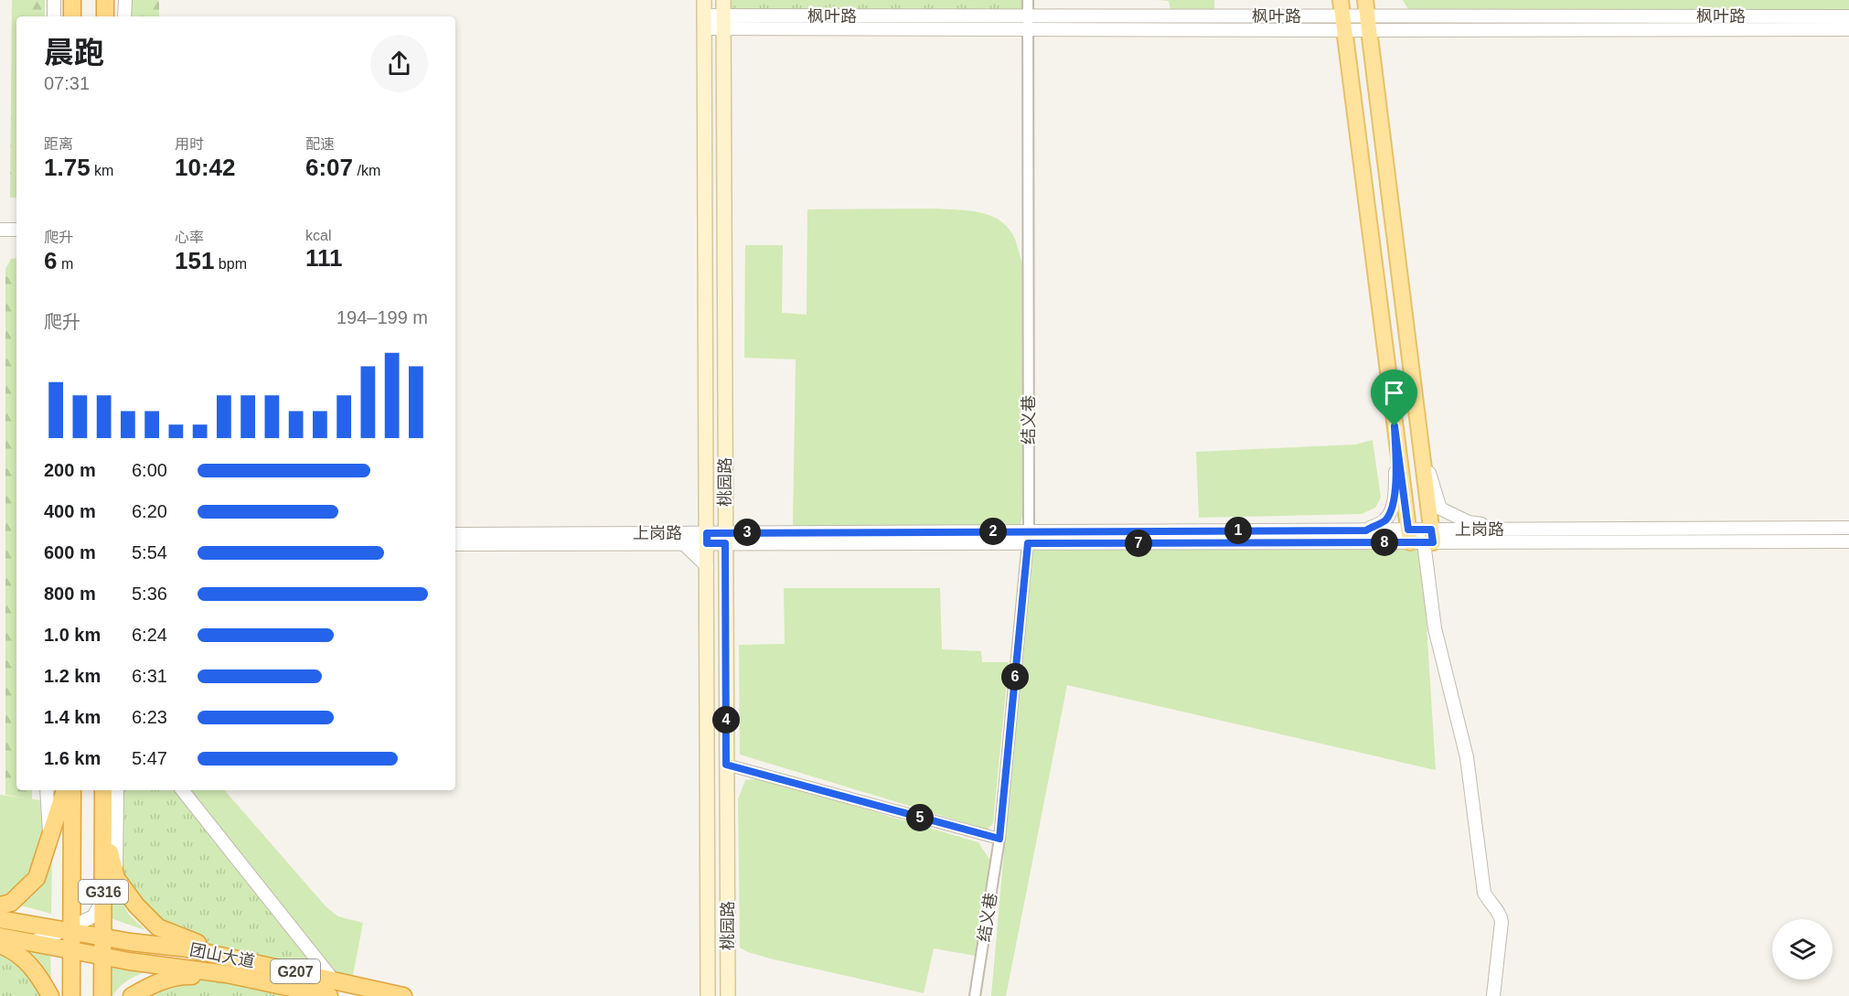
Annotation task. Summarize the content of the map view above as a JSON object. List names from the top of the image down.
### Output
{
  "streets": {
    "highway": ["G316", "团山大道", "G207"],
    "main road": ["桃园路"],
    "street": ["枫叶路", "结义巷", "上岗路"]
  },
  "crossings": [
    ["枫叶路", "结义巷"],
    ["枫叶路", "桃园路"],
    ["结义巷", "上岗路"],
    ["桃园路", "上岗路"],
    ["G316", "团山大道"],
    ["G316", "G207"],
    ["团山大道", "G207"]
  ],
  "page": {
    "heading": ["晨跑", "07:31"],
    "stats": [
      ["距离", "1.75 km"],
      ["用时", "10:42"],
      ["配速", "6:07 /km"],
      ["爬升", "6 m"],
      ["心率", "151 bpm"],
      ["kcal", "111"]
    ],
    "chart": ["爬升", "194–199 m"],
    "list": [
      {
        "name": "200 m",
        "note": "6:00"
      },
      {
        "name": "400 m",
        "note": "6:20"
      },
      {
        "name": "600 m",
        "note": "5:54"
      },
      {
        "name": "800 m",
        "note": "5:36"
      },
      {
        "name": "1.0 km",
        "note": "6:24"
      },
      {
        "name": "1.2 km",
        "note": "6:31"
      },
      {
        "name": "1.4 km",
        "note": "6:23"
      },
      {
        "name": "1.6 km",
        "note": "5:47"
      }
    ],
    "pins": [
      "1",
      "2",
      "3",
      "8",
      "7",
      "6",
      "4",
      "5"
    ]
  }
}
